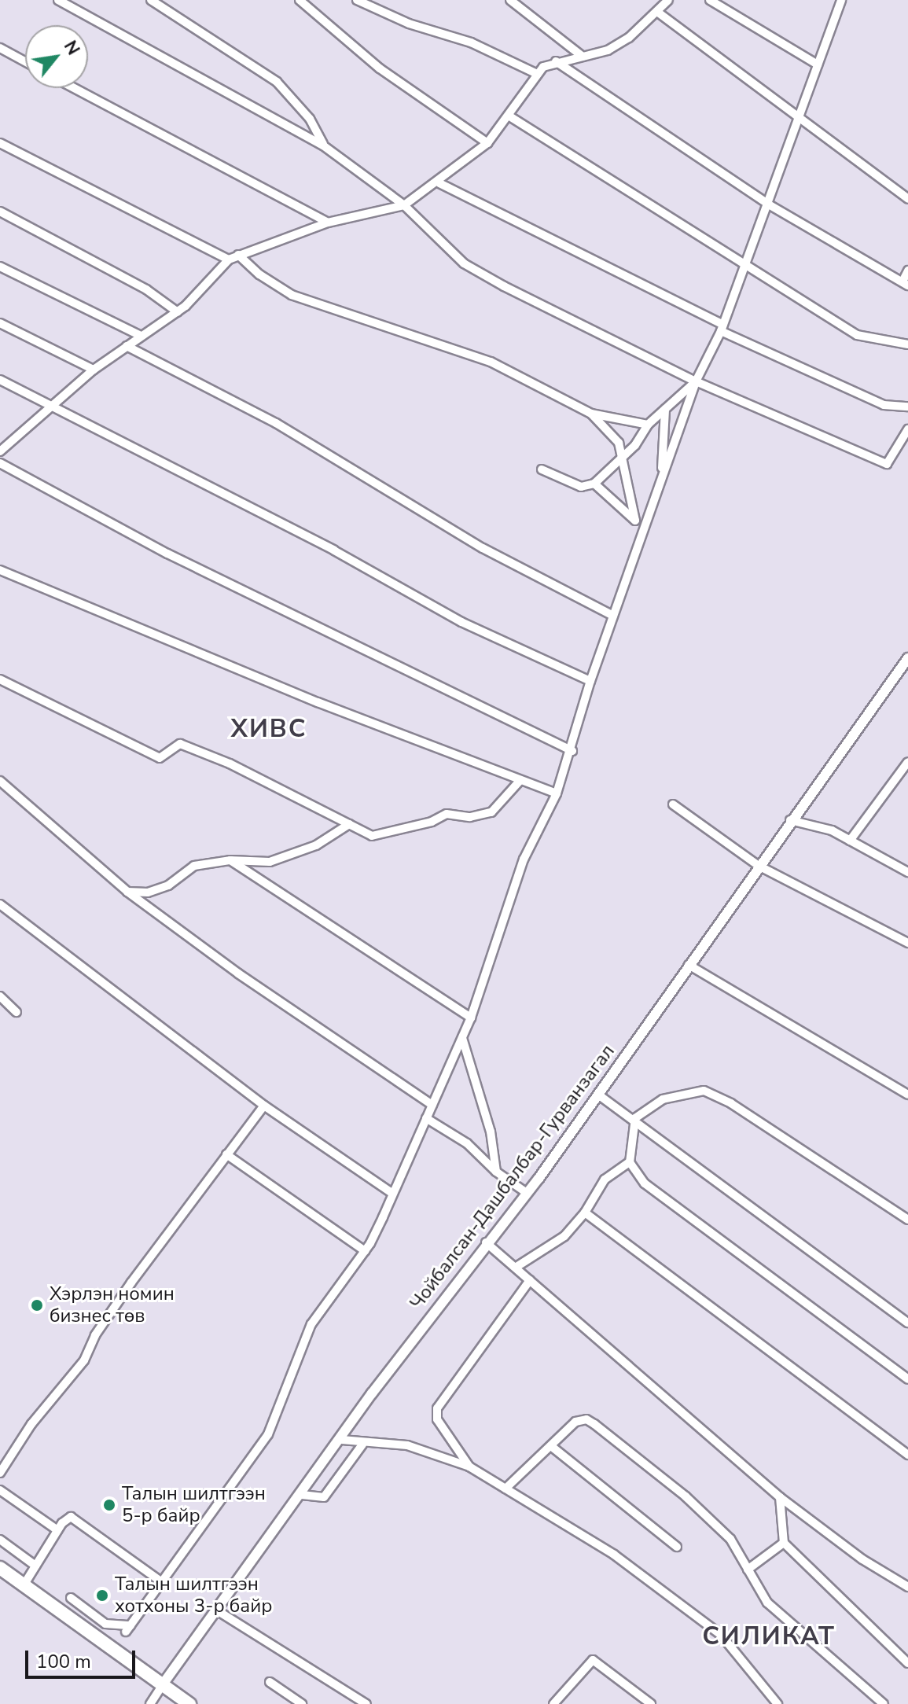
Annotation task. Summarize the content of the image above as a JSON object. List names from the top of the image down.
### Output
{
  "streets": {
    "street": ["Чойбалсан-Дашбалбар-Гурванзагал"]
  },
  "districts": ["ХИВС", "СИЛИКАТ"],
  "places": ["Хэрлэн номин бизнес төв", "Талын шилтгээн 5-р байр", "Талын шилтгээн хотхоны 3-р байр"],
  "scale_bar": "100 m",
  "north": "top right"
}
